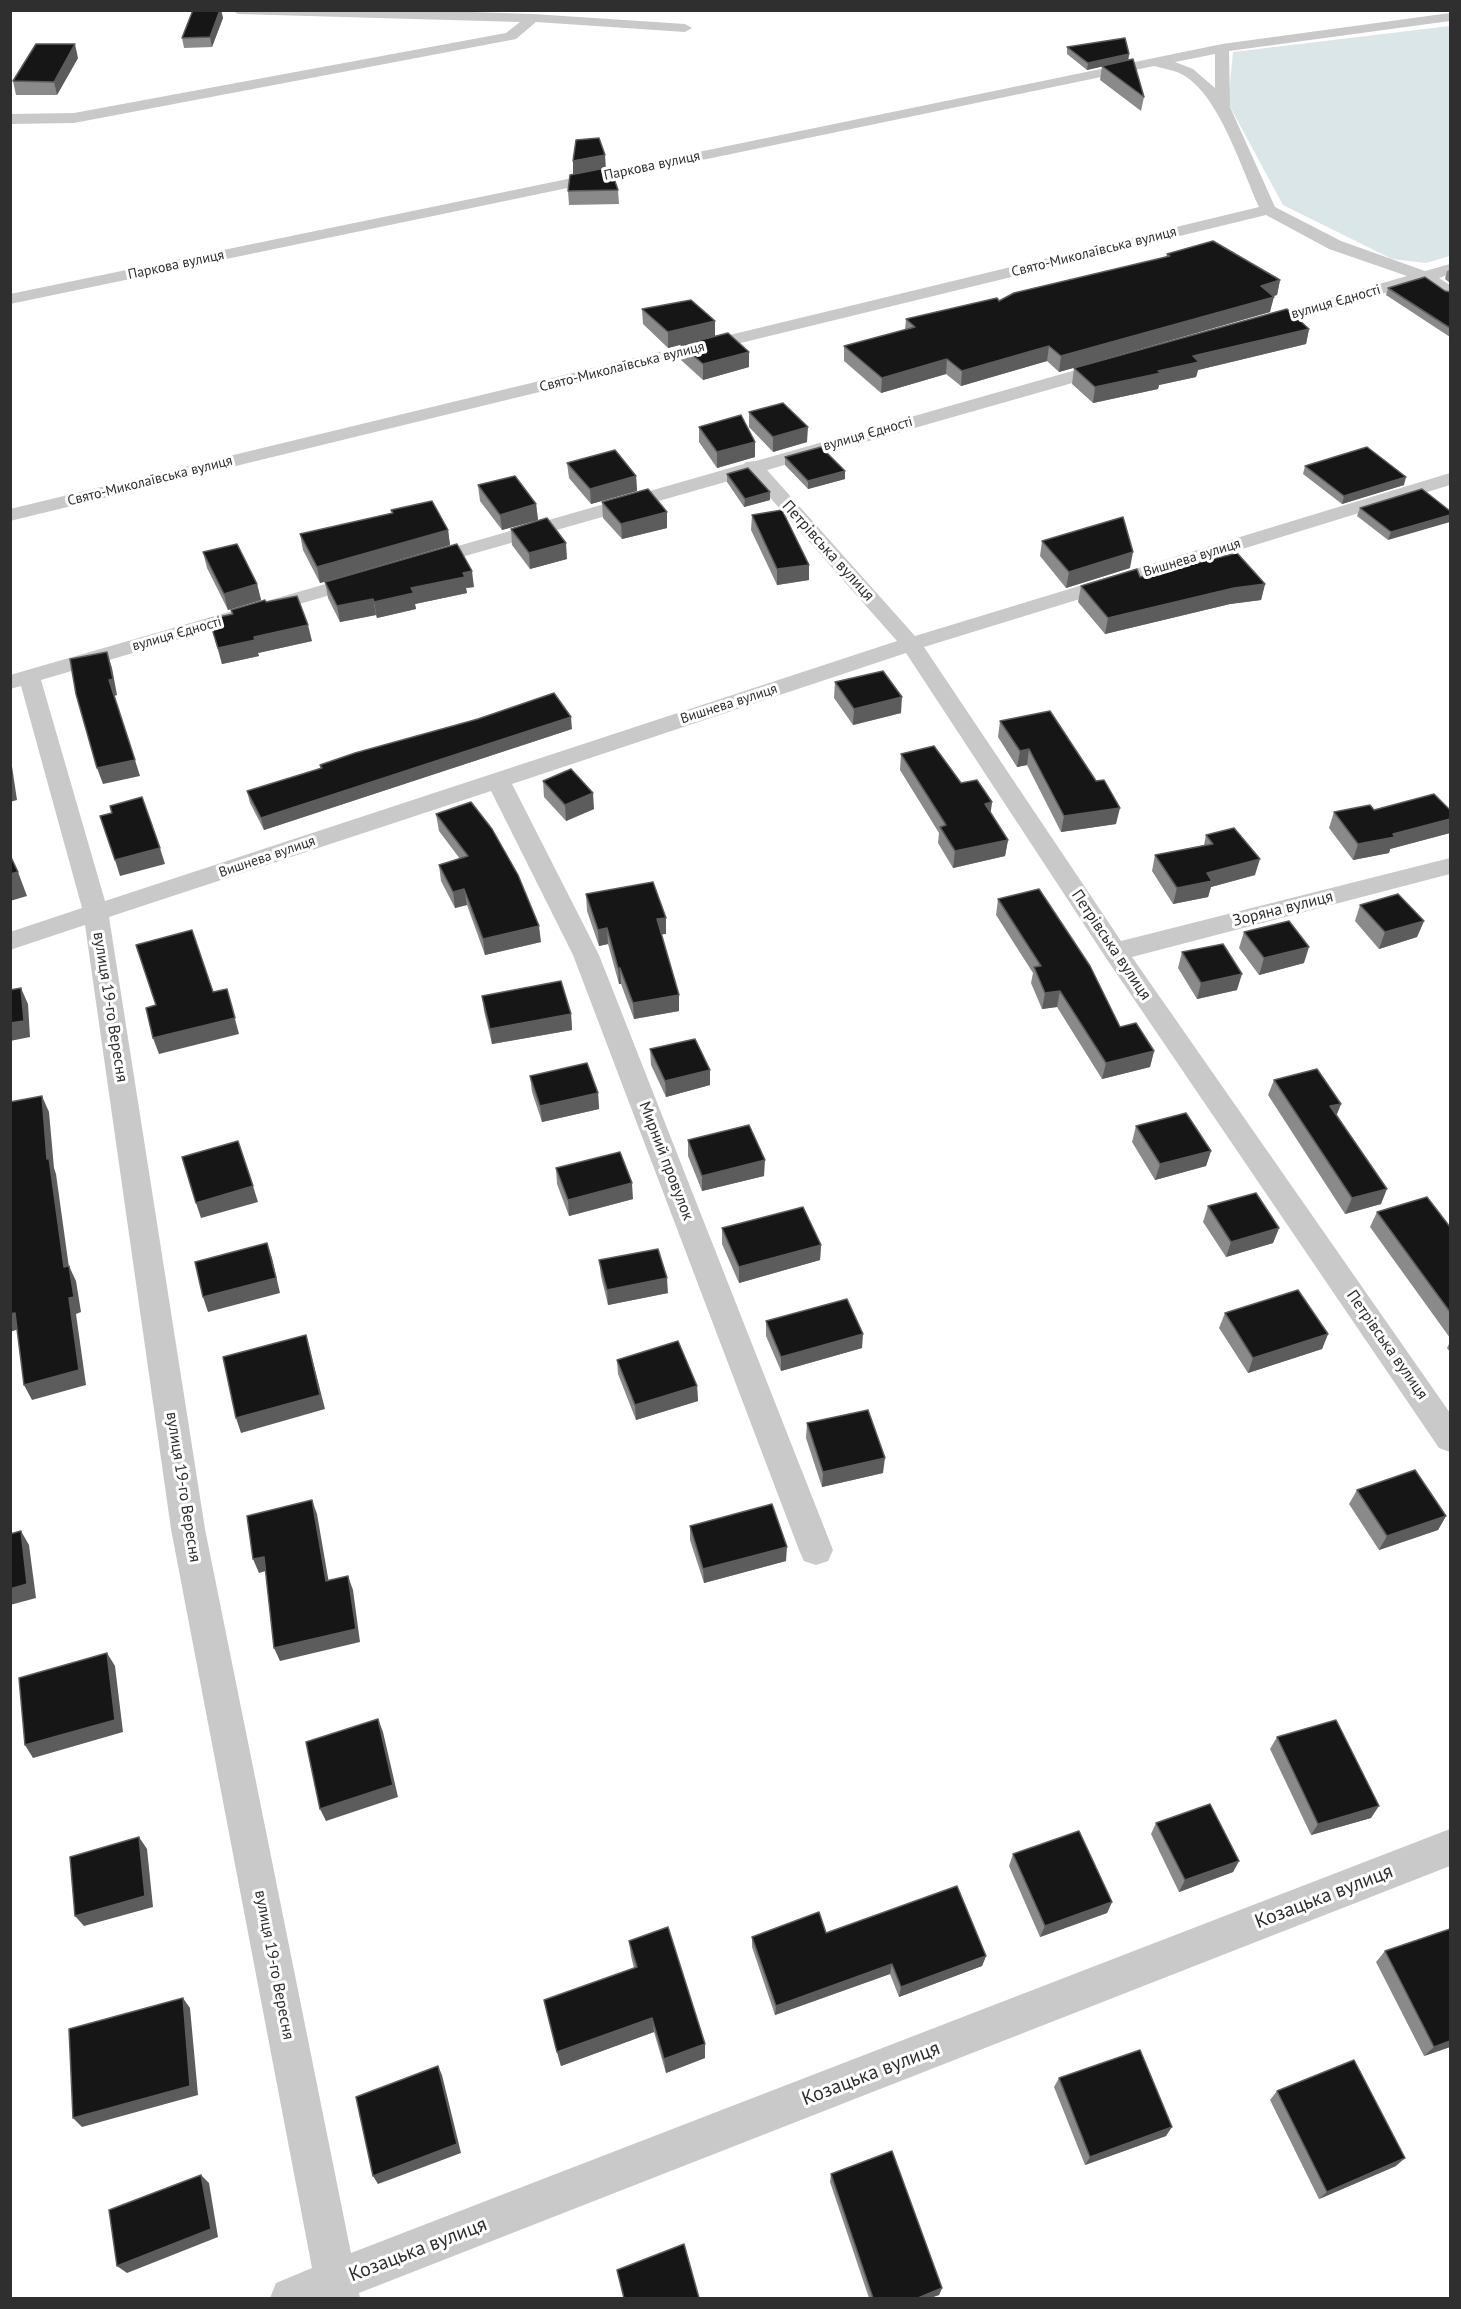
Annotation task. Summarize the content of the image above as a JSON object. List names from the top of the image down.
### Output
{
  "streets": {
    "street": [
      "Паркова вулиця",
      "Свято-Миколаївська вулиця",
      "вулиця Єдності",
      "Петрівська вулиця",
      "Вишнева вулиця",
      "Зоряна вулиця",
      "вулиця 19-го Вересня",
      "Мирний провулок",
      "Козацька вулиця"
    ]
  },
  "crossings": [
    ["вулиця Єдності", "Петрівська вулиця"],
    ["вулиця Єдності", "вулиця 19-го Вересня"],
    ["Петрівська вулиця", "Вишнева вулиця"],
    ["Петрівська вулиця", "Зоряна вулиця"],
    ["Вишнева вулиця", "вулиця 19-го Вересня"],
    ["Вишнева вулиця", "Мирний провулок"],
    ["вулиця 19-го Вересня", "Козацька вулиця"]
  ]
}
